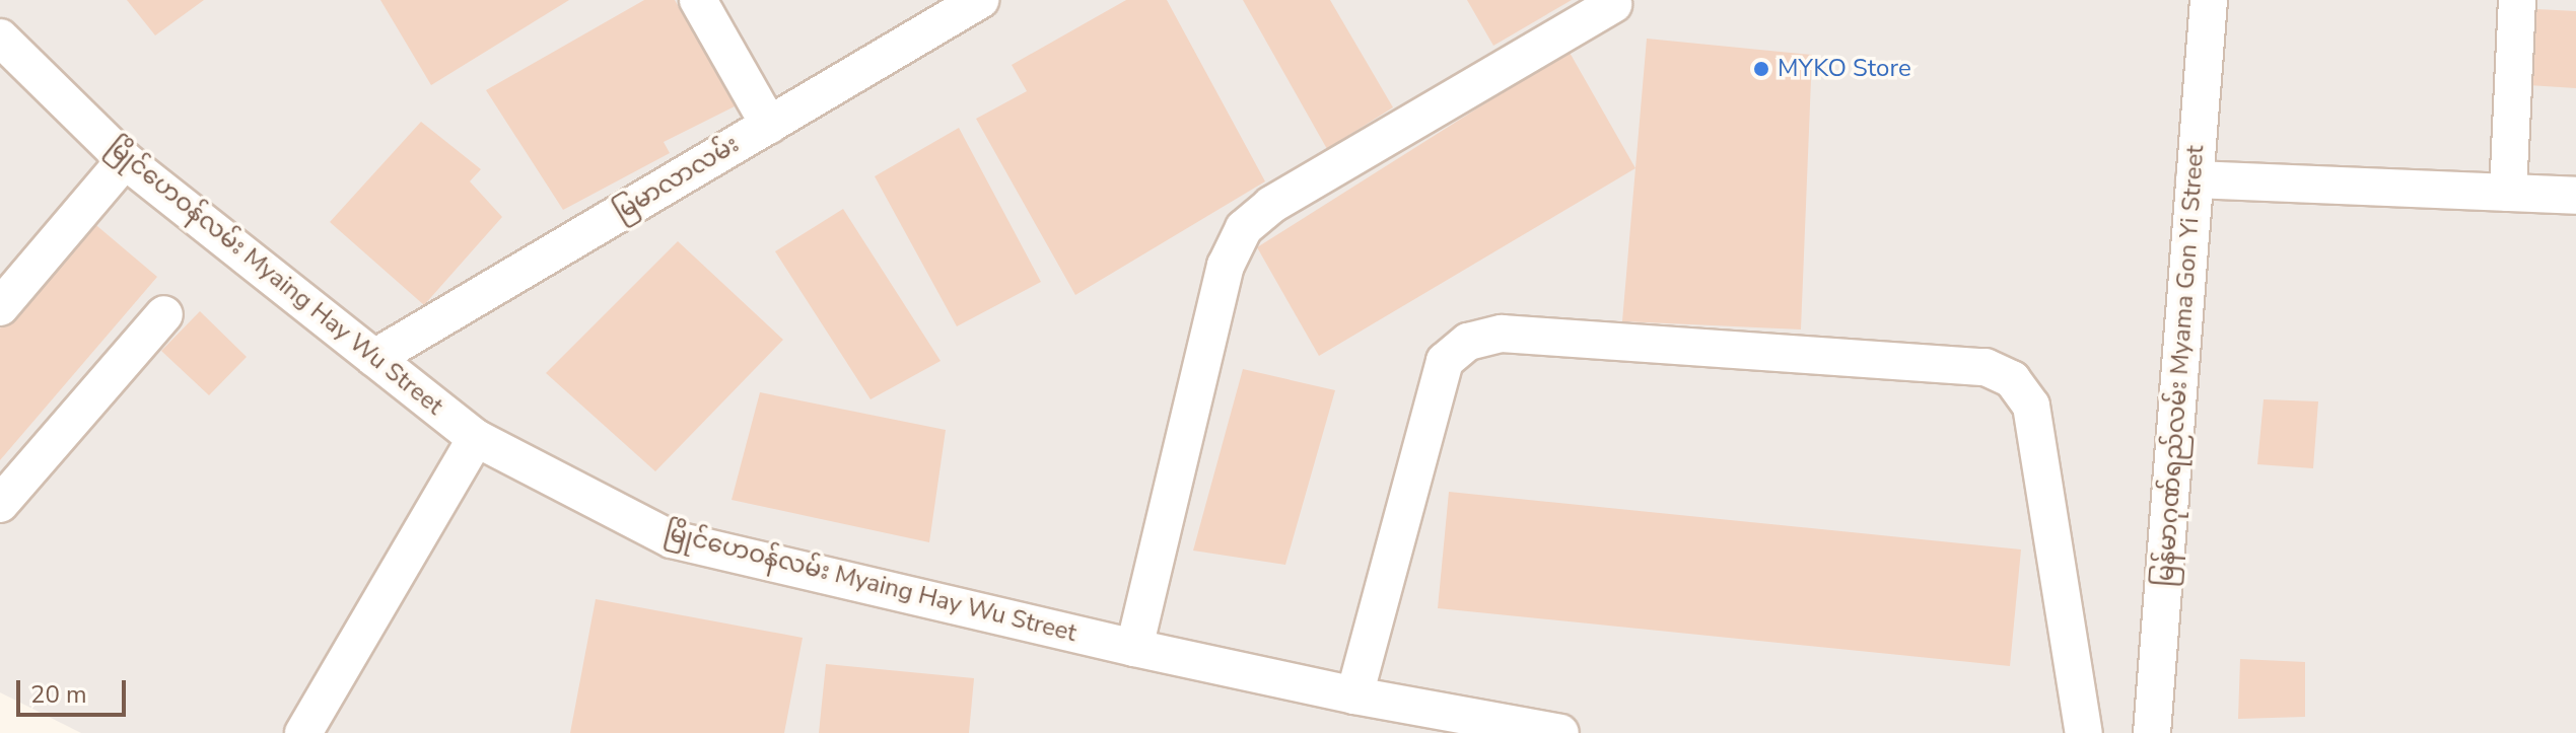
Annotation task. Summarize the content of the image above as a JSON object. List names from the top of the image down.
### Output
{
  "streets": {
    "street": ["မြမာလာလမ်း", "မြိုင်ဟေဝန်လမ်း Myaing Hay Wu Street", "မြန်မာဂုဏ်ရည်လမ်း Myama Gon Yi Street"]
  },
  "crossings": [
    ["မြမာလာလမ်း", "မြိုင်ဟေဝန်လမ်း Myaing Hay Wu Street"]
  ],
  "places": ["MYKO Store"],
  "scale_bar": "20 m"
}
